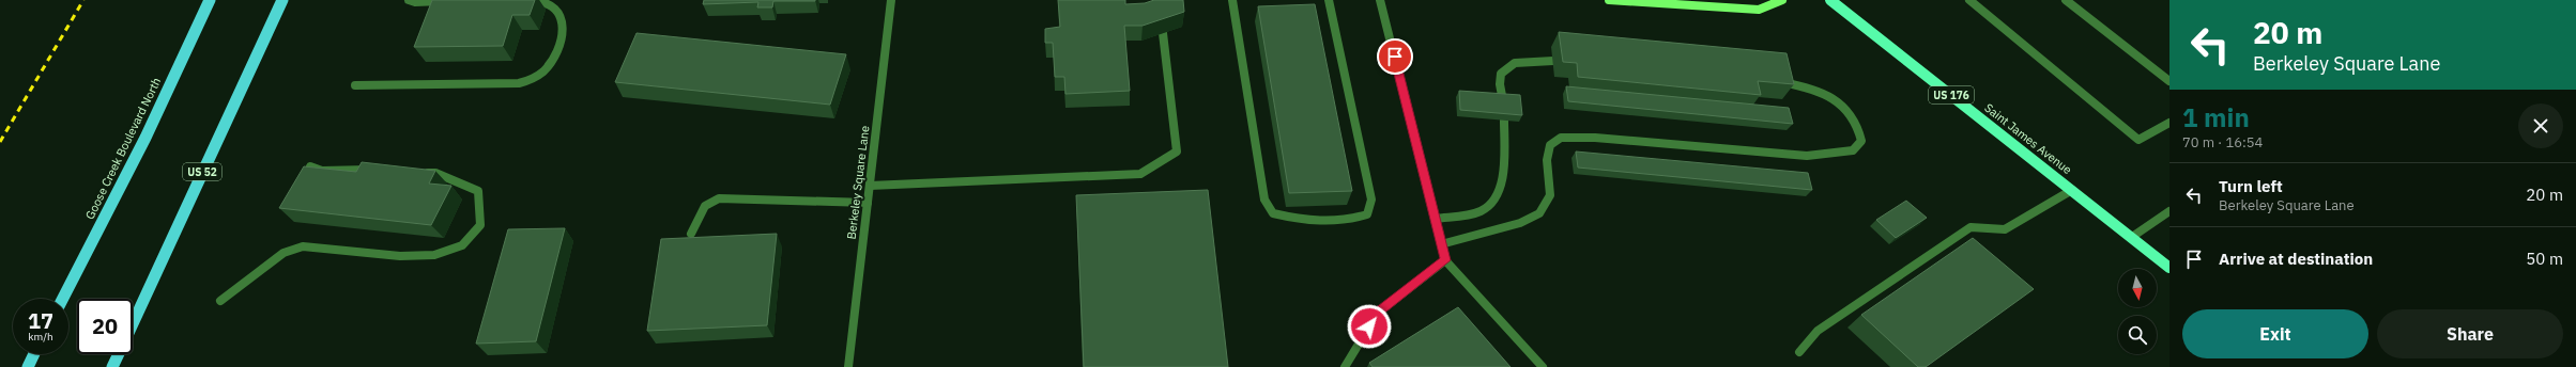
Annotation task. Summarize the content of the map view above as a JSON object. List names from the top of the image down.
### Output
{
  "streets": {
    "highway": ["Goose Creek Boulevard North", "US 52"],
    "main road": ["US 176", "Saint James Avenue"],
    "street": ["Berkeley Square Lane"]
  },
  "north": "bottom",
  "page": {
    "turn": ["20 m", "Berkeley Square Lane"],
    "heading": ["1 min", "70 m · 16:54"],
    "list": [
      {
        "name": "Turn left",
        "note": "Berkeley Square Lane",
        "value": "20 m"
      },
      {
        "name": "Arrive at destination",
        "value": "50 m"
      }
    ],
    "speed": "17 km/h",
    "limit": "20",
    "buttons": ["Exit", "Share"]
  }
}
